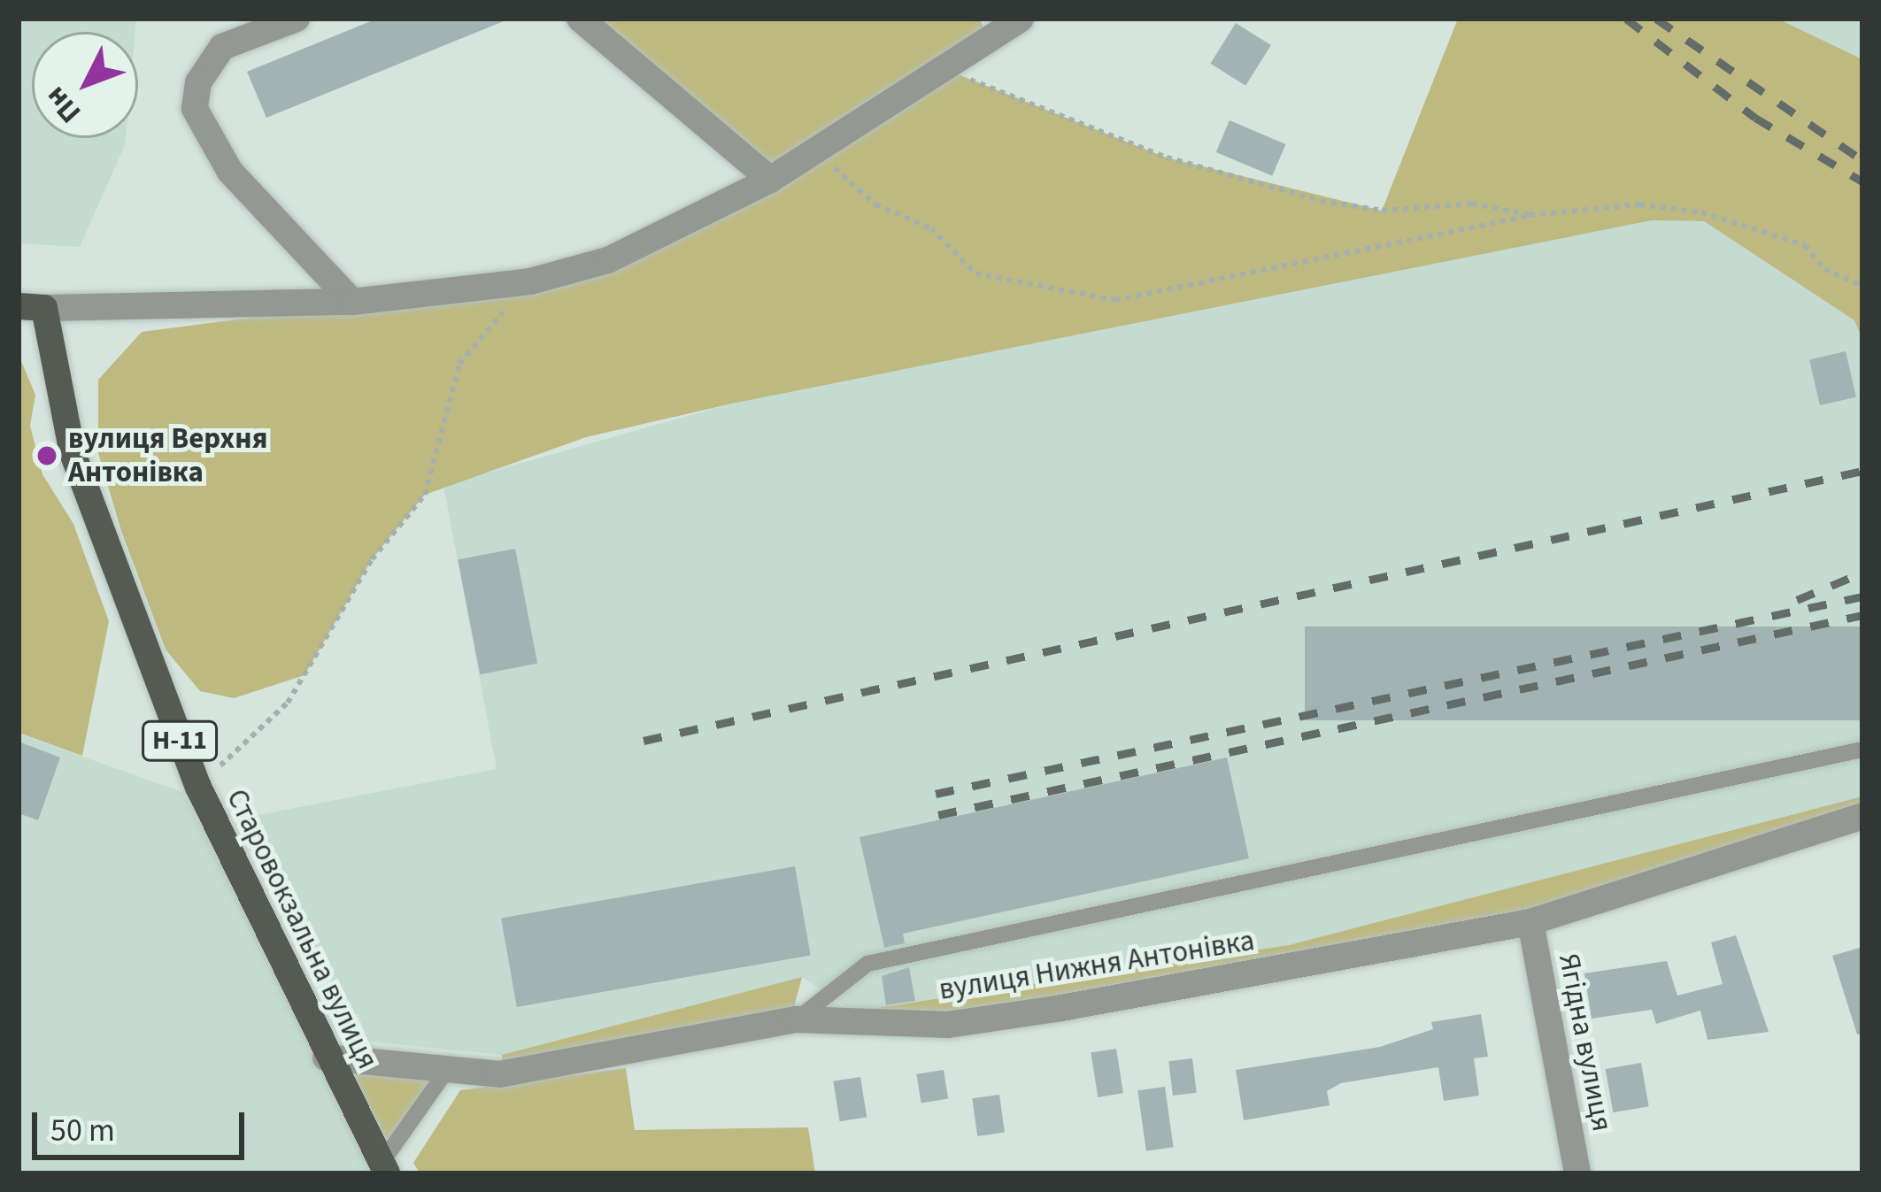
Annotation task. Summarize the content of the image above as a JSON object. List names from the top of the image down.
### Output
{
  "streets": {
    "main road": ["Н-11", "Старовокзальна вулиця"],
    "street": ["вулиця Нижня Антонівка", "Ягідна вулиця"]
  },
  "crossings": [
    ["Старовокзальна вулиця", "вулиця Нижня Антонівка"],
    ["вулиця Нижня Антонівка", "Ягідна вулиця"]
  ],
  "places": ["вулиця Верхня Антонівка"],
  "scale_bar": "50 m",
  "north": "bottom left"
}
